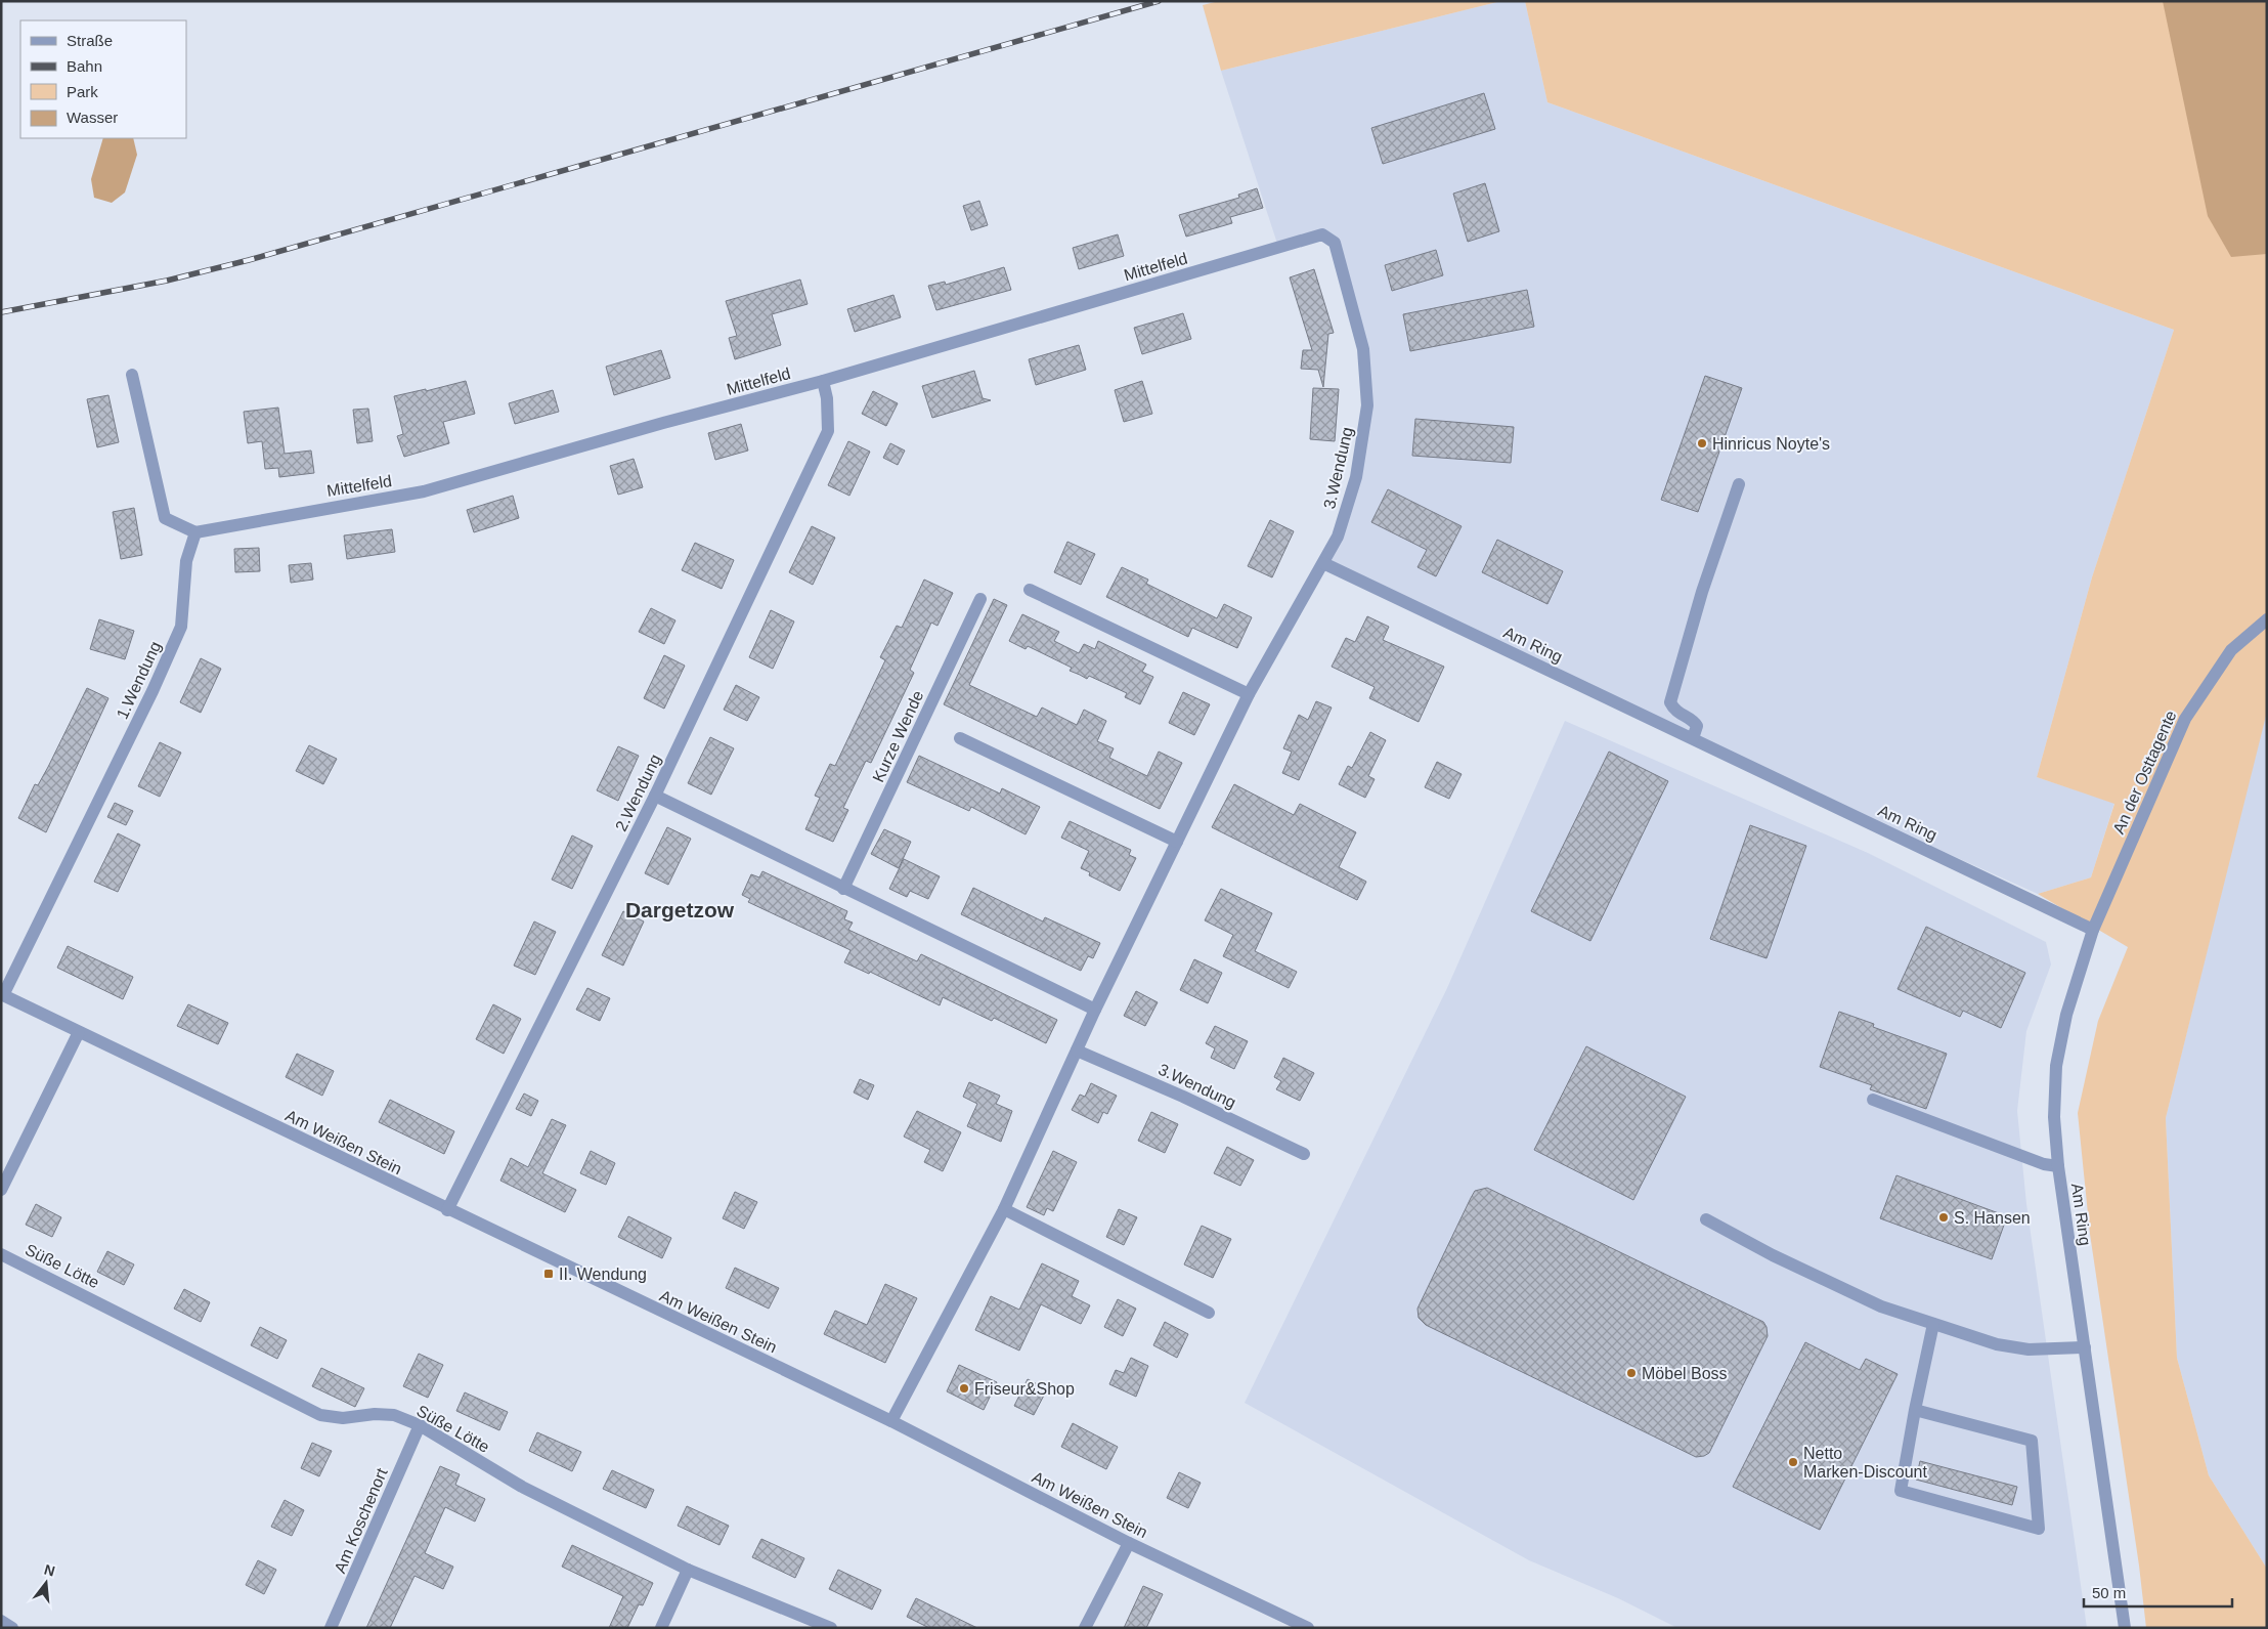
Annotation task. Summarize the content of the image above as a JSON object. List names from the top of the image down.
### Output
{
  "streets": {
    "street": [
      "Mittelfeld",
      "3.Wendung",
      "Am Ring",
      "1.Wendung",
      "Kurze Wende",
      "An der Osttagente",
      "2.Wendung",
      "Am Weißen Stein",
      "Süße Lötte",
      "Am Koschenort"
    ]
  },
  "crossings": [
    ["Mittelfeld", "3.Wendung"],
    ["Mittelfeld", "1.Wendung"],
    ["Mittelfeld", "2.Wendung"],
    ["3.Wendung", "Am Ring"],
    ["3.Wendung", "Am Weißen Stein"],
    ["Am Ring", "An der Osttagente"],
    ["1.Wendung", "Am Weißen Stein"],
    ["2.Wendung", "Am Weißen Stein"],
    ["Süße Lötte", "Am Koschenort"]
  ],
  "districts": ["Dargetzow"],
  "places": {
    "other": [
      "Hinricus Noyte's",
      "S. Hansen",
      "Möbel Boss",
      "Friseur&Shop",
      "Netto Marken-Discount"
    ],
    "transit": ["II. Wendung"]
  },
  "legend": [
    "Straße",
    "Bahn",
    "Park",
    "Wasser"
  ],
  "scale_bar": "50 m",
  "north": "top"
}
